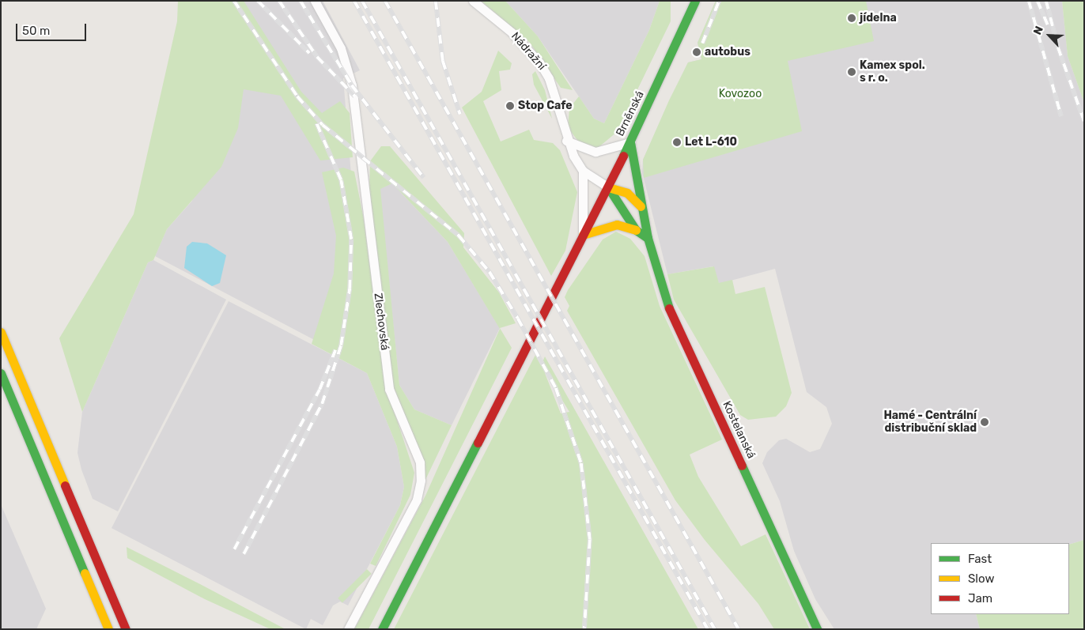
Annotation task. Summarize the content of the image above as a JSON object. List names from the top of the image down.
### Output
{
  "streets": {
    "main road": ["Brněnská", "Kostelanská"],
    "street": ["Nádražní", "Zlechovská"]
  },
  "crossings": [
    ["Nádražní", "Brněnská"],
    ["Brněnská", "Kostelanská"]
  ],
  "parks": ["Kovozoo"],
  "places": [
    "jídelna",
    "autobus",
    "Kamex spol. s r. o.",
    "Stop Cafe",
    "Let L-610",
    "Hamé - Centrální distribuční sklad"
  ],
  "legend": ["Fast", "Slow", "Jam"],
  "scale_bar": "50 m",
  "north": "top left"
}
